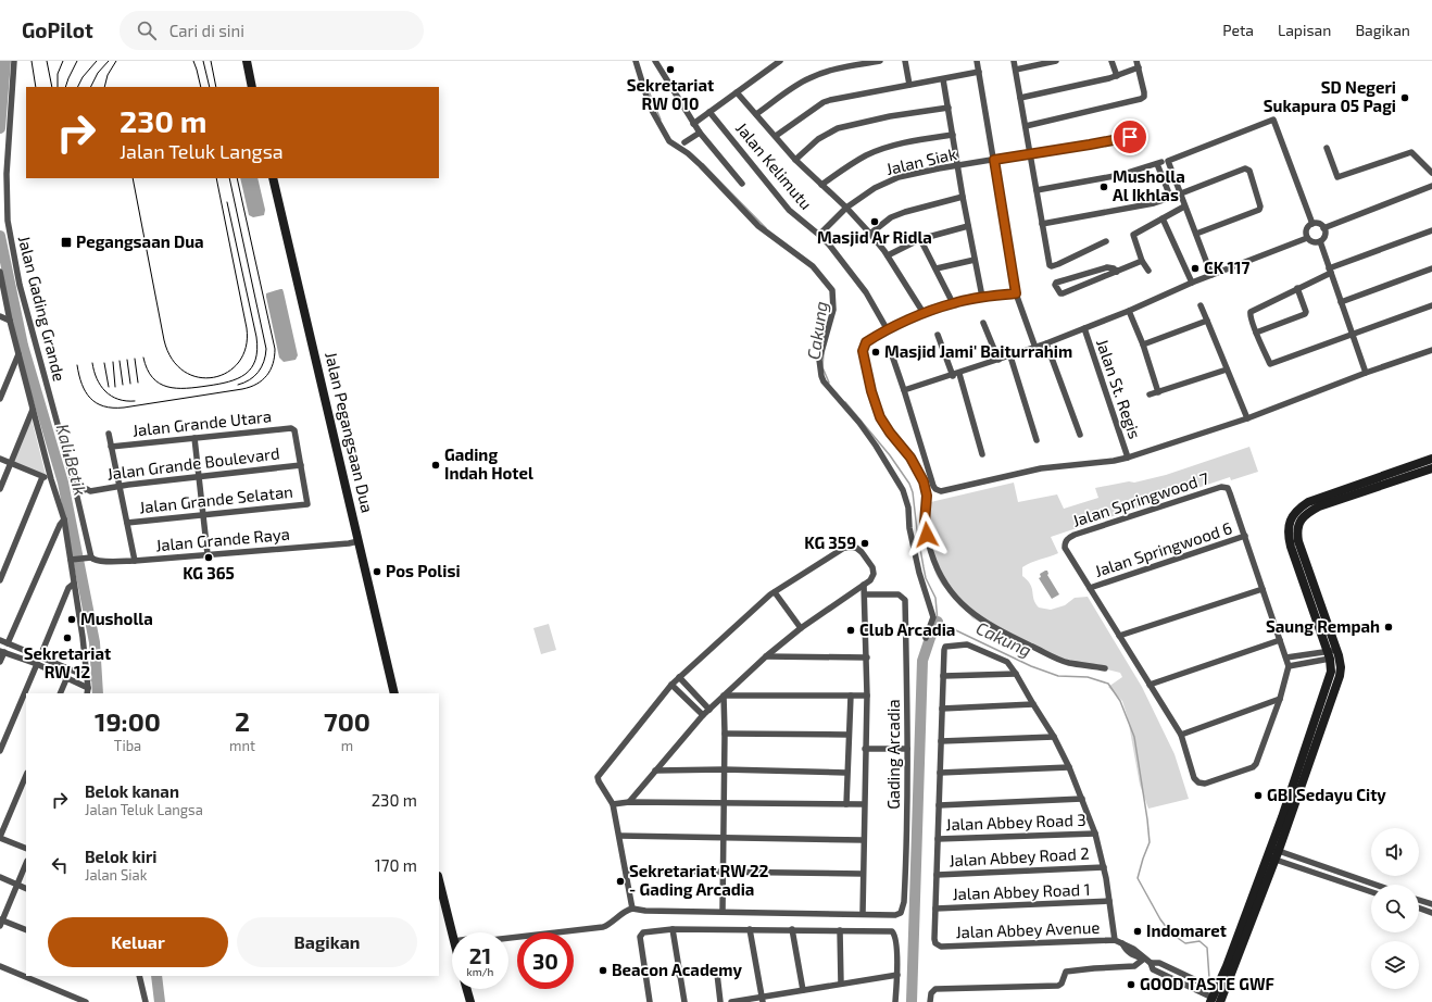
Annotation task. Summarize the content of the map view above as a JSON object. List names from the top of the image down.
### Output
{
  "streets": {
    "street": [
      "Jalan Siak",
      "Jalan Kelimutu",
      "Jalan Gading Grande",
      "Jalan St. Regis",
      "Jalan Grande Utara",
      "Jalan Pegangsaan Dua",
      "Jalan Grande Boulevard",
      "Jalan Grande Selatan",
      "Jalan Springwood 7",
      "Jalan Grande Raya",
      "Jalan Springwood 6",
      "Gading Arcadia",
      "Jalan Abbey Road 3",
      "Jalan Abbey Road 2",
      "Jalan Abbey Road 1",
      "Jalan Abbey Avenue"
    ]
  },
  "crossings": [
    ["Jalan Siak", "Jalan Kelimutu"],
    ["Jalan Gading Grande", "Jalan Grande Boulevard"],
    ["Jalan Gading Grande", "Jalan Grande Raya"],
    ["Jalan Grande Utara", "Jalan Grande Boulevard"],
    ["Jalan Grande Utara", "Jalan Grande Selatan"],
    ["Jalan Pegangsaan Dua", "Jalan Grande Raya"],
    ["Jalan Grande Boulevard", "Jalan Grande Selatan"],
    ["Jalan Springwood 7", "Jalan Springwood 6"],
    ["Jalan Abbey Road 1", "Jalan Abbey Avenue"]
  ],
  "water": ["Cakung", "Kali Betik"],
  "places": {
    "other": [
      "Sekretariat RW 010",
      "SD Negeri Sukapura 05 Pagi",
      "Musholla Al Ikhlas",
      "Masjid Ar Ridla",
      "CK 117",
      "Masjid Jami' Baiturrahim",
      "Gading Indah Hotel",
      "KG 359",
      "KG 365",
      "Pos Polisi",
      "Musholla",
      "Saung Rempah",
      "Club Arcadia",
      "Sekretariat RW 12",
      "GBI Sedayu City",
      "Sekretariat RW 22 - Gading Arcadia",
      "Indomaret",
      "Beacon Academy",
      "GOOD TASTE GWF"
    ],
    "transit": ["Pegangsaan Dua"]
  },
  "page": {
    "header": "GoPilot",
    "search": "Cari di sini",
    "nav": ["Peta", "Lapisan", "Bagikan"],
    "turn": ["230 m", "Jalan Teluk Langsa"],
    "eta": [
      "19:00",
      "Tiba",
      "2",
      "mnt",
      "700",
      "m"
    ],
    "list": [
      {
        "name": "Belok kanan",
        "note": "Jalan Teluk Langsa",
        "value": "230 m"
      },
      {
        "name": "Belok kiri",
        "note": "Jalan Siak",
        "value": "170 m"
      }
    ],
    "buttons": ["Keluar", "Bagikan"],
    "speed": "21 km/h",
    "limit": "30"
  }
}
